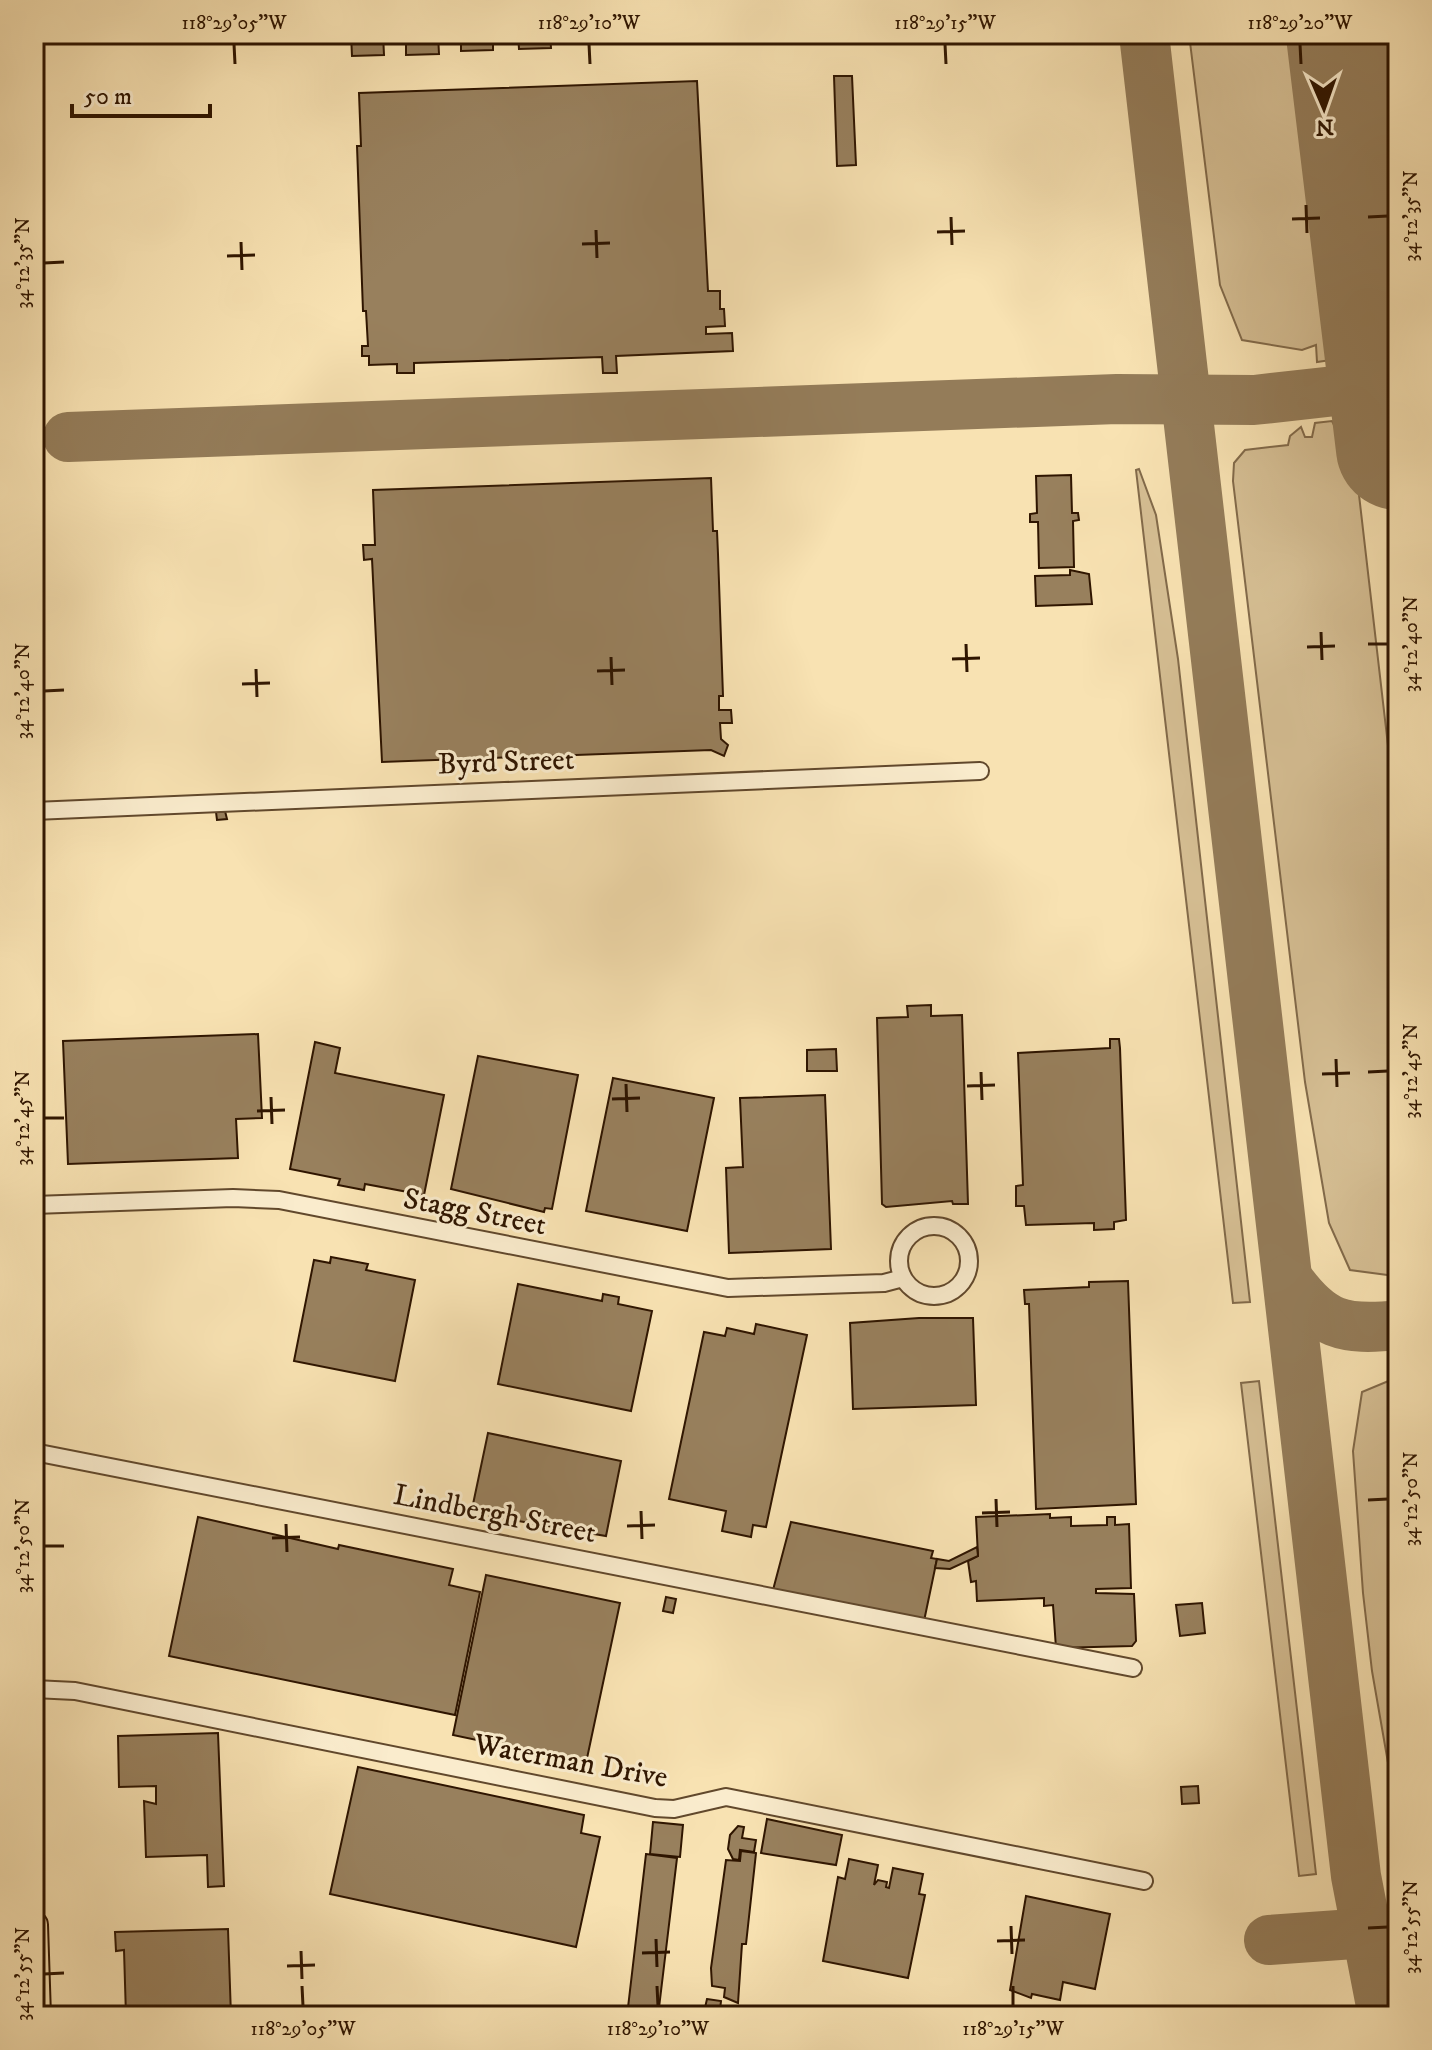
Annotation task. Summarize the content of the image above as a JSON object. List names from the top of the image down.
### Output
{
  "streets": {
    "street": [
      "Byrd Street",
      "Stagg Street",
      "Lindbergh Street",
      "Waterman Drive"
    ]
  },
  "scale_bar": "50 m",
  "north": "bottom",
  "coordinates": [
    "118°29'05\"W",
    "118°29'10\"W",
    "118°29'15\"W",
    "118°29'20\"W",
    "34°12'35\"N",
    "34°12'40\"N",
    "34°12'45\"N",
    "34°12'50\"N",
    "34°12'55\"N"
  ]
}
